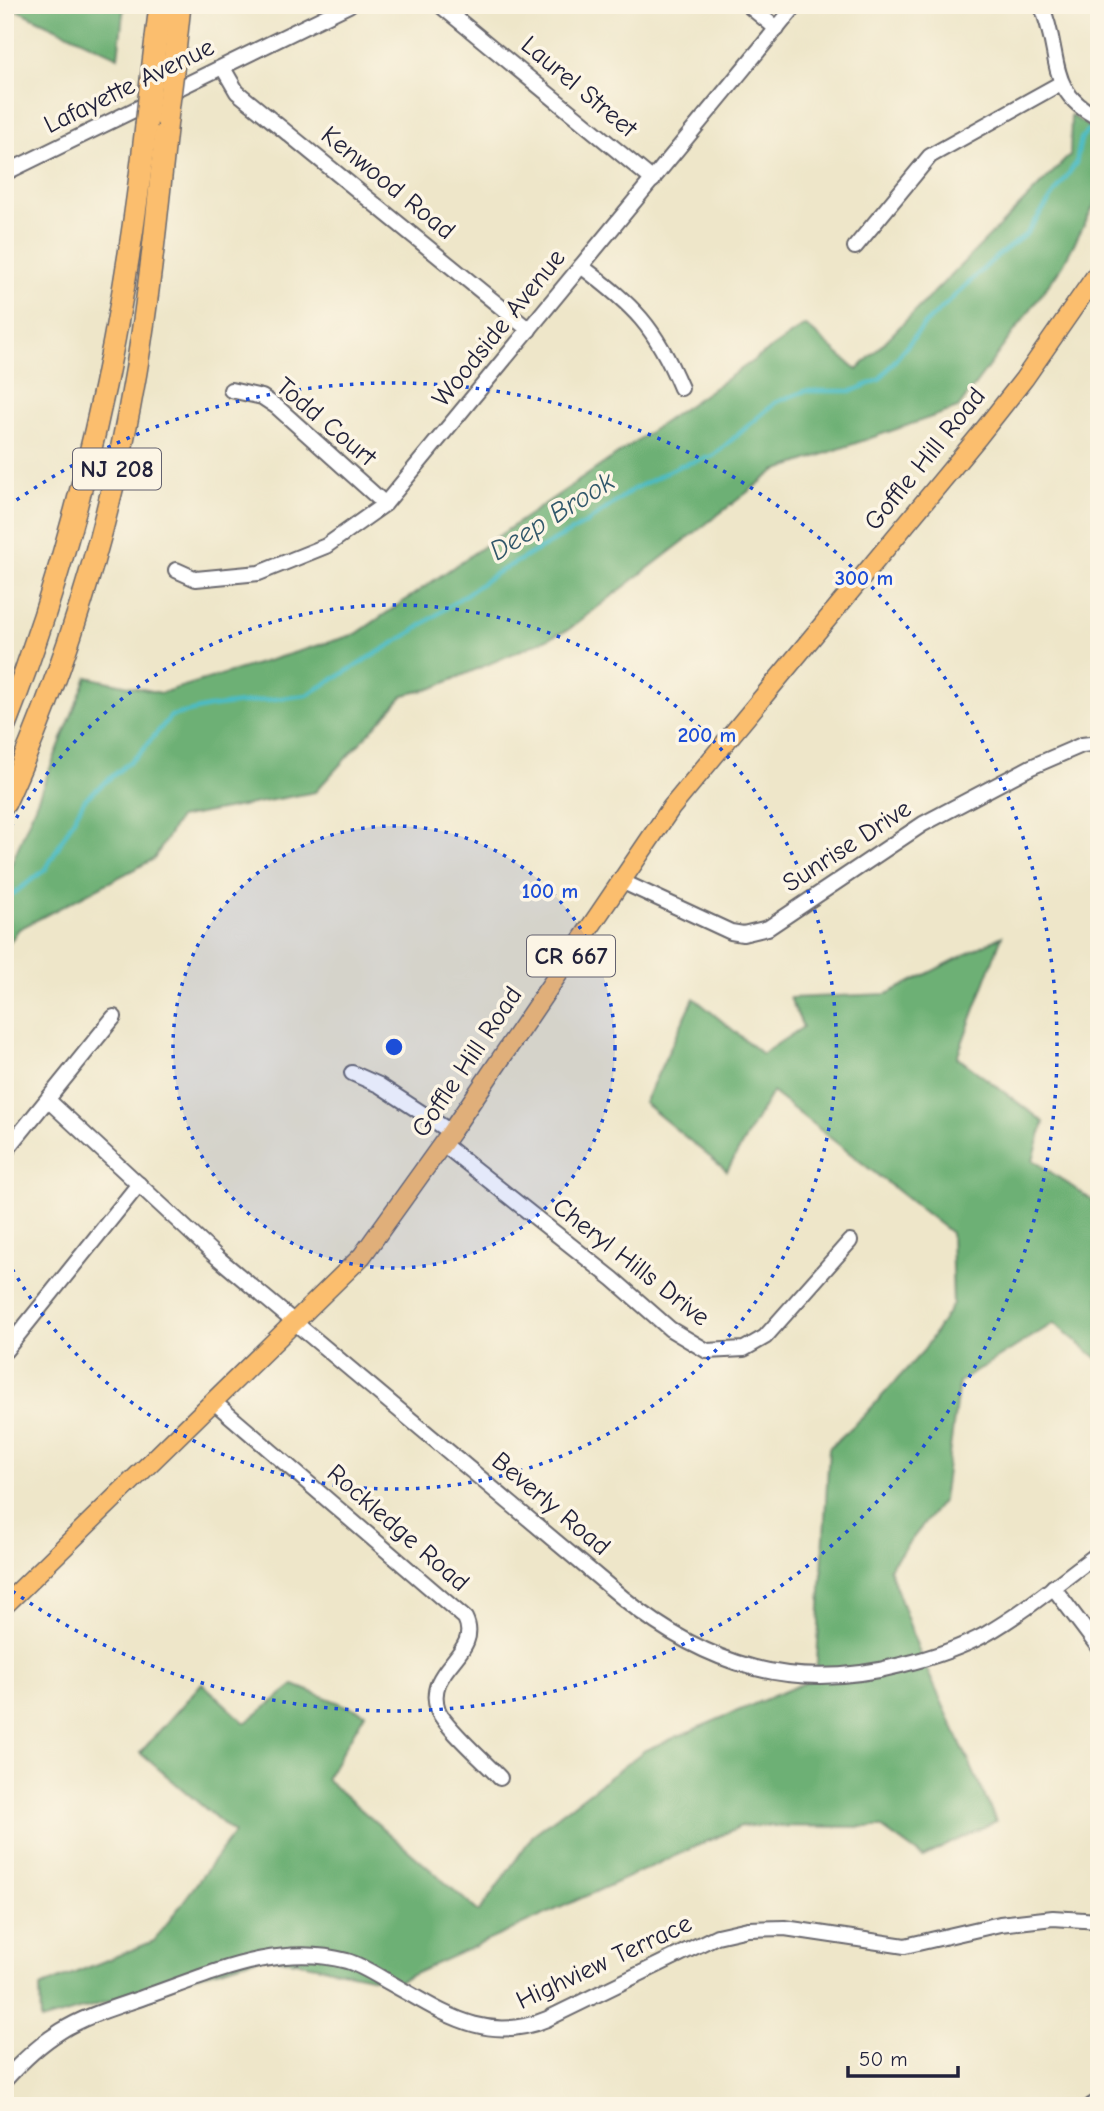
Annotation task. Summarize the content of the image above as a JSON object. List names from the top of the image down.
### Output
{
  "streets": {
    "highway": ["NJ 208"],
    "main road": ["Goffle Hill Road", "CR 667"],
    "street": [
      "Lafayette Avenue",
      "Laurel Street",
      "Kenwood Road",
      "Woodside Avenue",
      "Todd Court",
      "Sunrise Drive",
      "Cheryl Hills Drive",
      "Beverly Road",
      "Rockledge Road",
      "Highview Terrace"
    ]
  },
  "crossings": [
    ["Lafayette Avenue", "Kenwood Road"],
    ["Laurel Street", "Woodside Avenue"],
    ["Kenwood Road", "Woodside Avenue"],
    ["Woodside Avenue", "Todd Court"],
    ["Goffle Hill Road", "Sunrise Drive"],
    ["Goffle Hill Road", "Cheryl Hills Drive"],
    ["Goffle Hill Road", "Beverly Road"],
    ["Goffle Hill Road", "Rockledge Road"]
  ],
  "water": ["Deep Brook"],
  "scale_bar": "50 m",
  "rings": ["300 m", "200 m", "100 m"]
}
